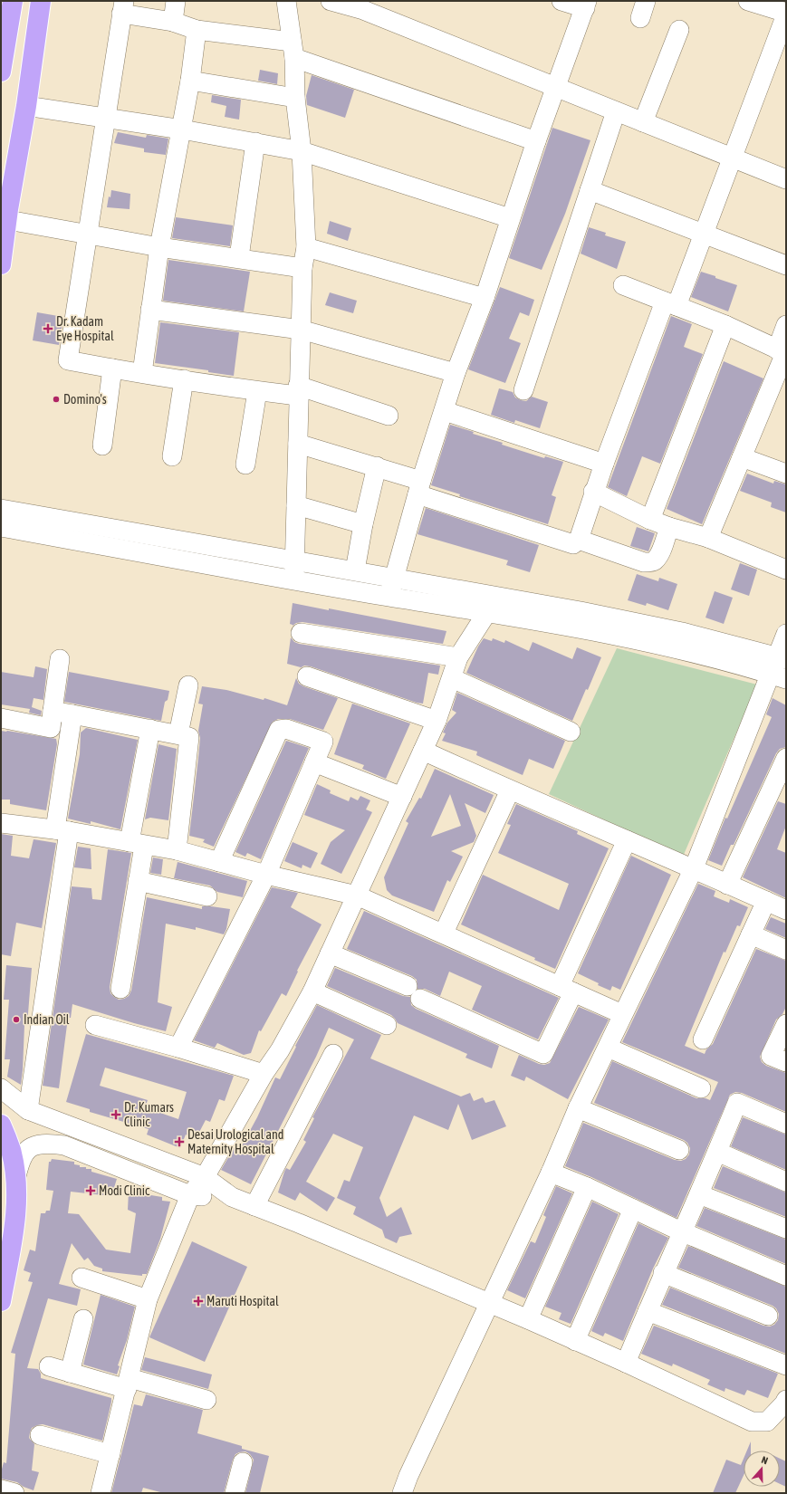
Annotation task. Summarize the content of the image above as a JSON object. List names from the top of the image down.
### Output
{
  "places": {
    "health": [
      "Dr. Kadam Eye Hospital",
      "Dr. Kumars Clinic",
      "Desai Urological and Maternity Hospital",
      "Modi Clinic",
      "Maruti Hospital"
    ],
    "other": ["Domino's", "Indian Oil"]
  },
  "north": "top"
}
